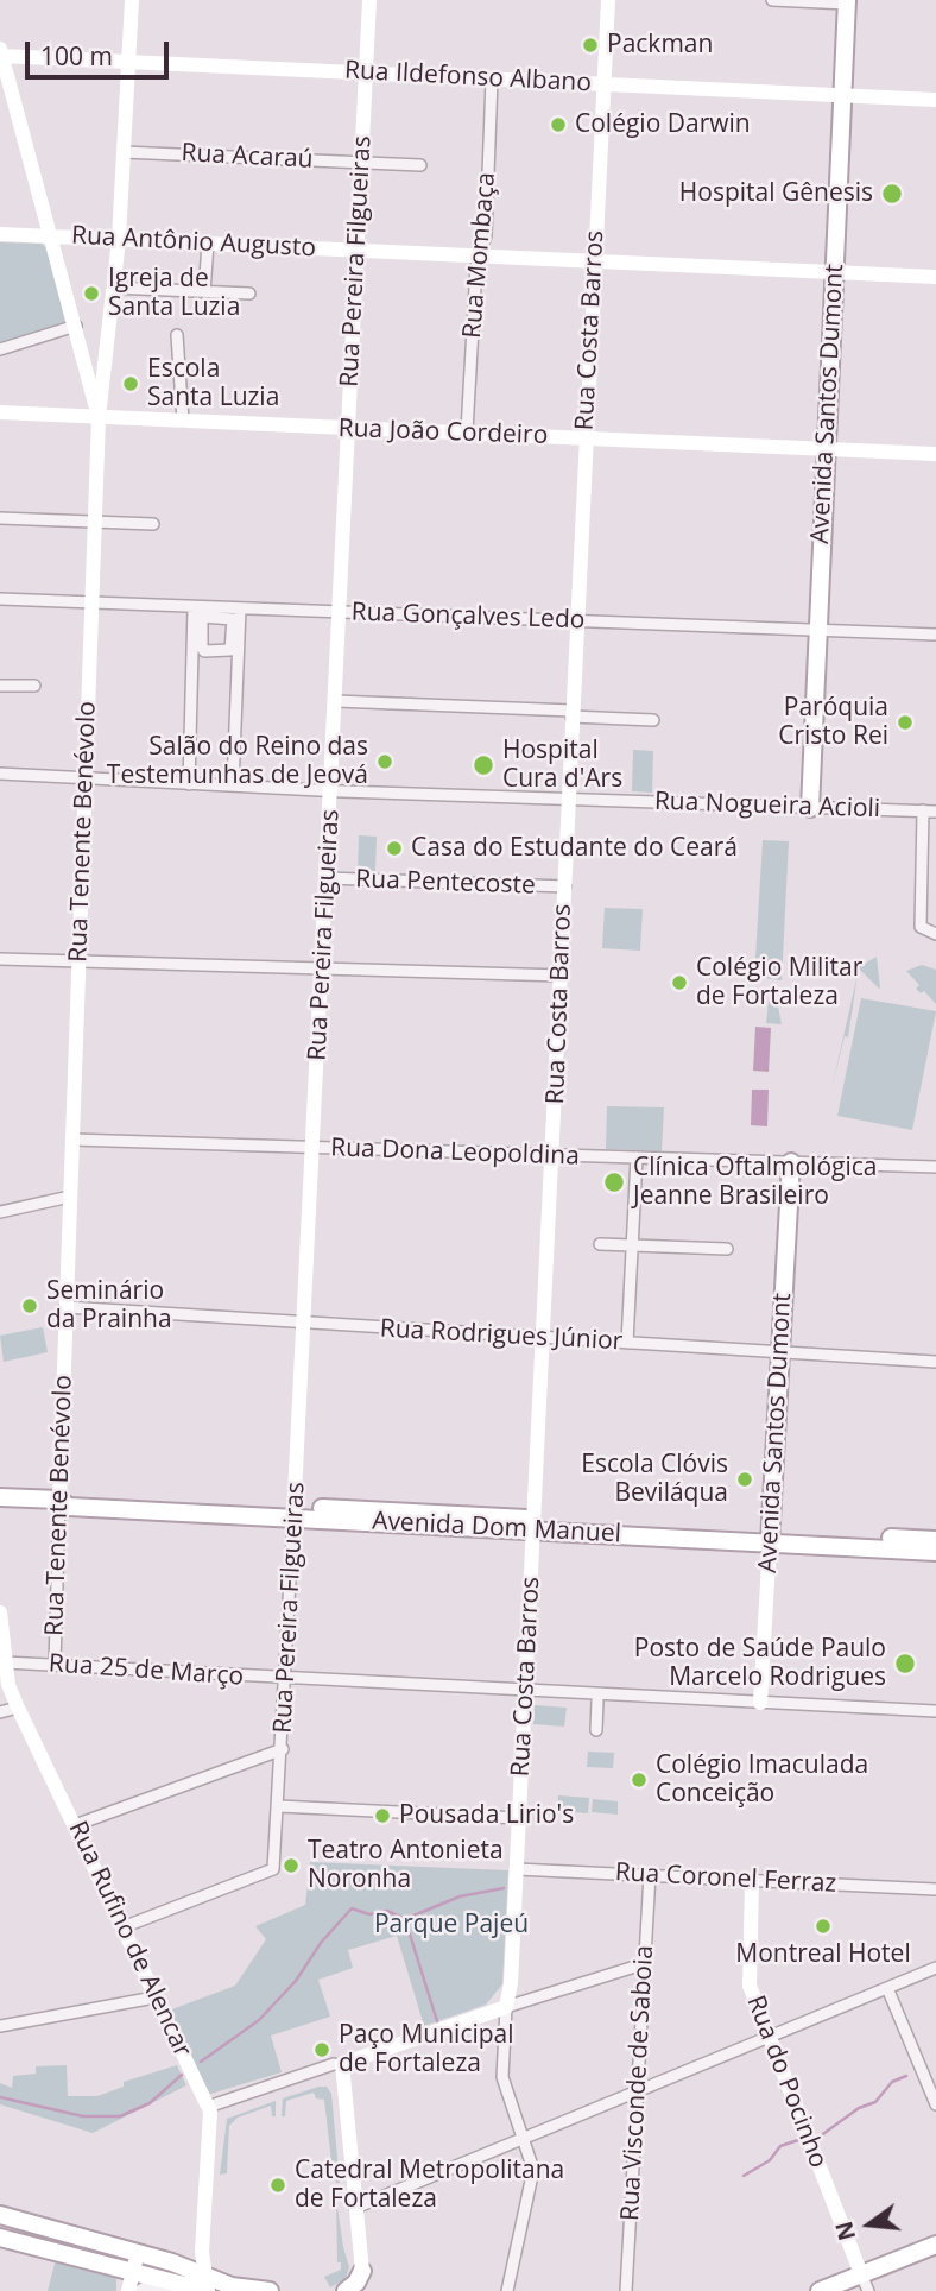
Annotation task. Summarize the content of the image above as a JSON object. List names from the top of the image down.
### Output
{
  "streets": {
    "main road": ["Avenida Santos Dumont", "Avenida Dom Manuel"],
    "street": [
      "Rua Ildefonso Albano",
      "Rua Acaraú",
      "Rua Antônio Augusto",
      "Rua Mombaça",
      "Rua Pereira Filgueiras",
      "Rua Costa Barros",
      "Rua João Cordeiro",
      "Rua Gonçalves Ledo",
      "Rua Nogueira Acioli",
      "Rua Tenente Benévolo",
      "Rua Pentecoste",
      "Rua Dona Leopoldina",
      "Rua Rodrigues Júnior",
      "Rua 25 de Março",
      "Rua Coronel Ferraz",
      "Rua Rufino de Alencar",
      "Rua do Pocinho",
      "Rua Visconde de Saboia"
    ]
  },
  "crossings": [
    ["Rua Ildefonso Albano", "Rua Mombaça"],
    ["Rua Ildefonso Albano", "Rua Pereira Filgueiras"],
    ["Rua Ildefonso Albano", "Rua Costa Barros"],
    ["Rua Ildefonso Albano", "Avenida Santos Dumont"],
    ["Rua Ildefonso Albano", "Rua Tenente Benévolo"],
    ["Rua Acaraú", "Rua Pereira Filgueiras"],
    ["Rua Acaraú", "Rua Tenente Benévolo"],
    ["Rua Antônio Augusto", "Rua Mombaça"],
    ["Rua Antônio Augusto", "Rua Pereira Filgueiras"],
    ["Rua Antônio Augusto", "Rua Costa Barros"],
    ["Rua Antônio Augusto", "Avenida Santos Dumont"],
    ["Rua Antônio Augusto", "Rua Tenente Benévolo"],
    ["Rua Mombaça", "Rua João Cordeiro"],
    ["Rua Pereira Filgueiras", "Rua João Cordeiro"],
    ["Rua Pereira Filgueiras", "Rua Gonçalves Ledo"],
    ["Rua Pereira Filgueiras", "Rua Nogueira Acioli"],
    ["Rua Pereira Filgueiras", "Rua Pentecoste"],
    ["Rua Pereira Filgueiras", "Rua Dona Leopoldina"],
    ["Rua Pereira Filgueiras", "Rua Rodrigues Júnior"],
    ["Rua Pereira Filgueiras", "Avenida Dom Manuel"],
    ["Rua Pereira Filgueiras", "Rua 25 de Março"],
    ["Rua Pereira Filgueiras", "Rua Rufino de Alencar"],
    ["Rua Costa Barros", "Rua João Cordeiro"],
    ["Rua Costa Barros", "Rua Gonçalves Ledo"],
    ["Rua Costa Barros", "Rua Nogueira Acioli"],
    ["Rua Costa Barros", "Rua Pentecoste"],
    ["Rua Costa Barros", "Rua Dona Leopoldina"],
    ["Rua Costa Barros", "Rua Rodrigues Júnior"],
    ["Rua Costa Barros", "Avenida Dom Manuel"],
    ["Rua Costa Barros", "Rua 25 de Março"],
    ["Rua Costa Barros", "Rua Coronel Ferraz"],
    ["Avenida Santos Dumont", "Rua João Cordeiro"],
    ["Avenida Santos Dumont", "Rua Gonçalves Ledo"],
    ["Avenida Santos Dumont", "Rua Nogueira Acioli"],
    ["Avenida Santos Dumont", "Rua Dona Leopoldina"],
    ["Avenida Santos Dumont", "Rua Rodrigues Júnior"],
    ["Avenida Santos Dumont", "Avenida Dom Manuel"],
    ["Avenida Santos Dumont", "Rua 25 de Março"],
    ["Rua João Cordeiro", "Rua Tenente Benévolo"],
    ["Rua Gonçalves Ledo", "Rua Tenente Benévolo"],
    ["Rua Nogueira Acioli", "Rua Tenente Benévolo"],
    ["Rua Tenente Benévolo", "Rua Dona Leopoldina"],
    ["Rua Tenente Benévolo", "Rua Rodrigues Júnior"],
    ["Rua Tenente Benévolo", "Avenida Dom Manuel"],
    ["Rua Tenente Benévolo", "Rua 25 de Março"],
    ["Rua 25 de Março", "Rua Rufino de Alencar"],
    ["Rua Coronel Ferraz", "Rua do Pocinho"],
    ["Rua Coronel Ferraz", "Rua Visconde de Saboia"]
  ],
  "parks": ["Parque Pajeú"],
  "places": [
    "Packman",
    "Colégio Darwin",
    "Hospital Gênesis",
    "Igreja de Santa Luzia",
    "Escola Santa Luzia",
    "Paróquia Cristo Rei",
    "Salão do Reino das Testemunhas de Jeová",
    "Hospital Cura d'Ars",
    "Casa do Estudante do Ceará",
    "Colégio Militar de Fortaleza",
    "Clínica Oftalmológica Jeanne Brasileiro",
    "Seminário da Prainha",
    "Escola Clóvis Beviláqua",
    "Posto de Saúde Paulo Marcelo Rodrigues",
    "Colégio Imaculada Conceição",
    "Pousada Lirio's",
    "Teatro Antonieta Noronha",
    "Montreal Hotel",
    "Paço Municipal de Fortaleza",
    "Catedral Metropolitana de Fortaleza"
  ],
  "scale_bar": "100 m",
  "north": "left"
}
